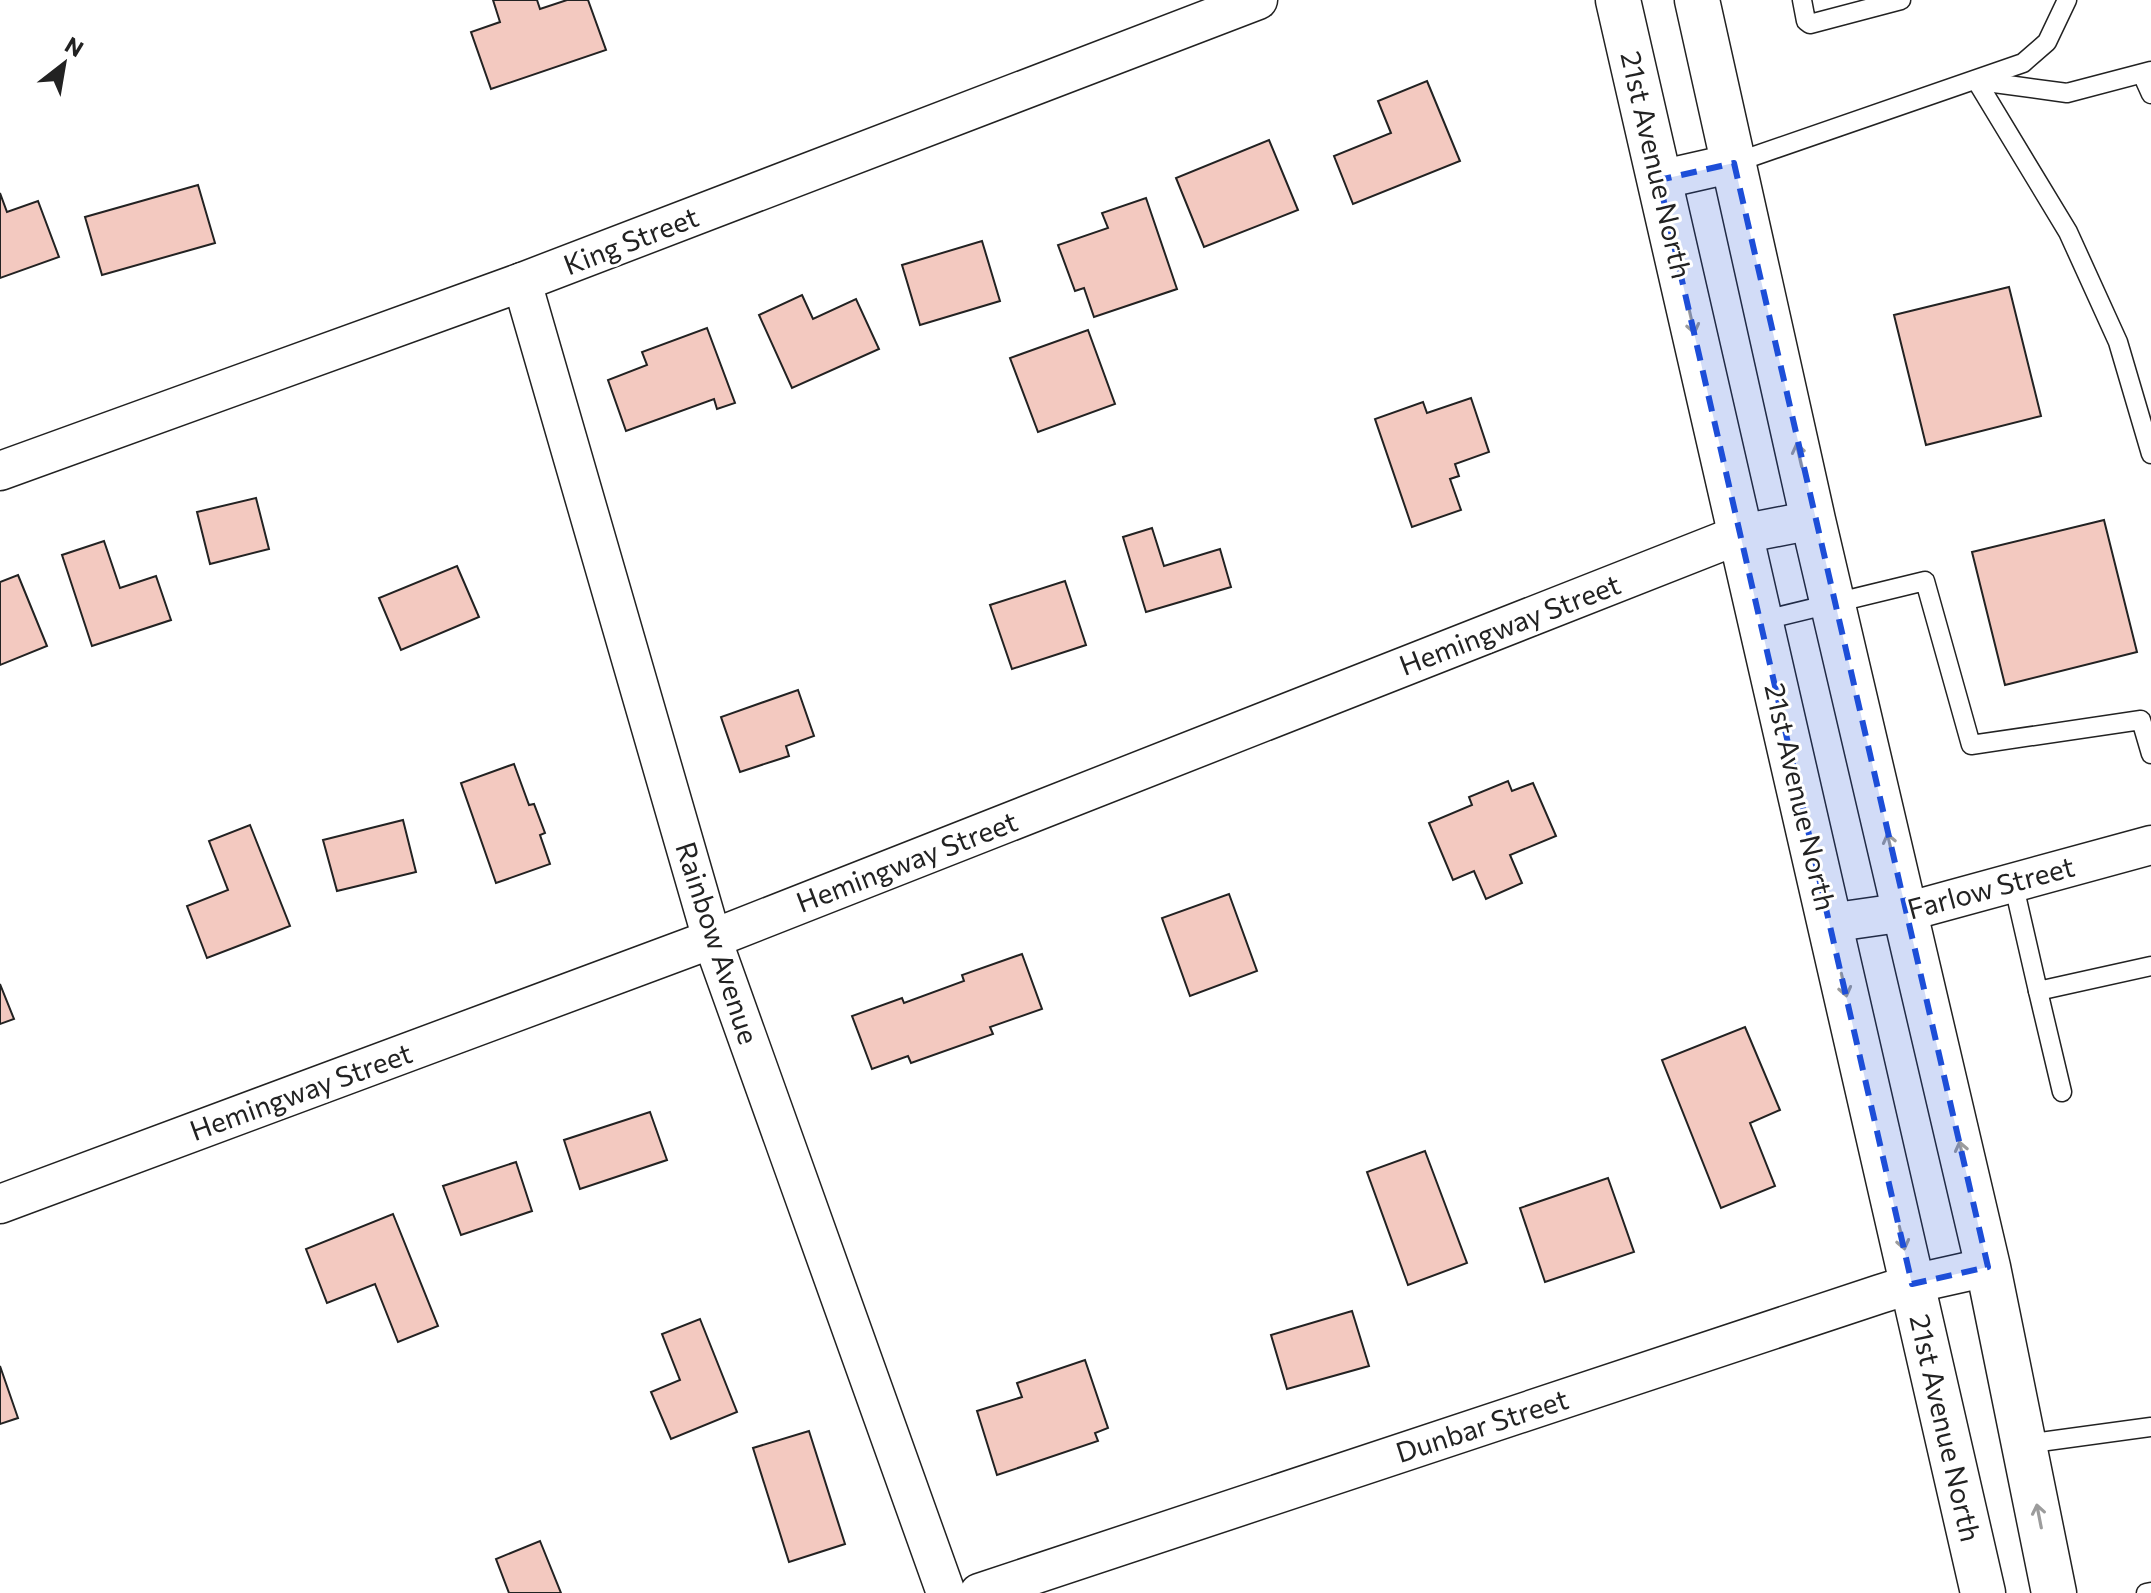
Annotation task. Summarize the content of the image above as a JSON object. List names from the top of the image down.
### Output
{
  "streets": {
    "main road": ["21st Avenue North"],
    "street": [
      "King Street",
      "Hemingway Street",
      "Farlow Street",
      "Rainbow Avenue",
      "Dunbar Street"
    ]
  },
  "crossings": [
    ["21st Avenue North", "Hemingway Street"],
    ["21st Avenue North", "Farlow Street"],
    ["21st Avenue North", "Dunbar Street"],
    ["King Street", "Rainbow Avenue"],
    ["Hemingway Street", "Rainbow Avenue"]
  ],
  "north": "top right"
}
